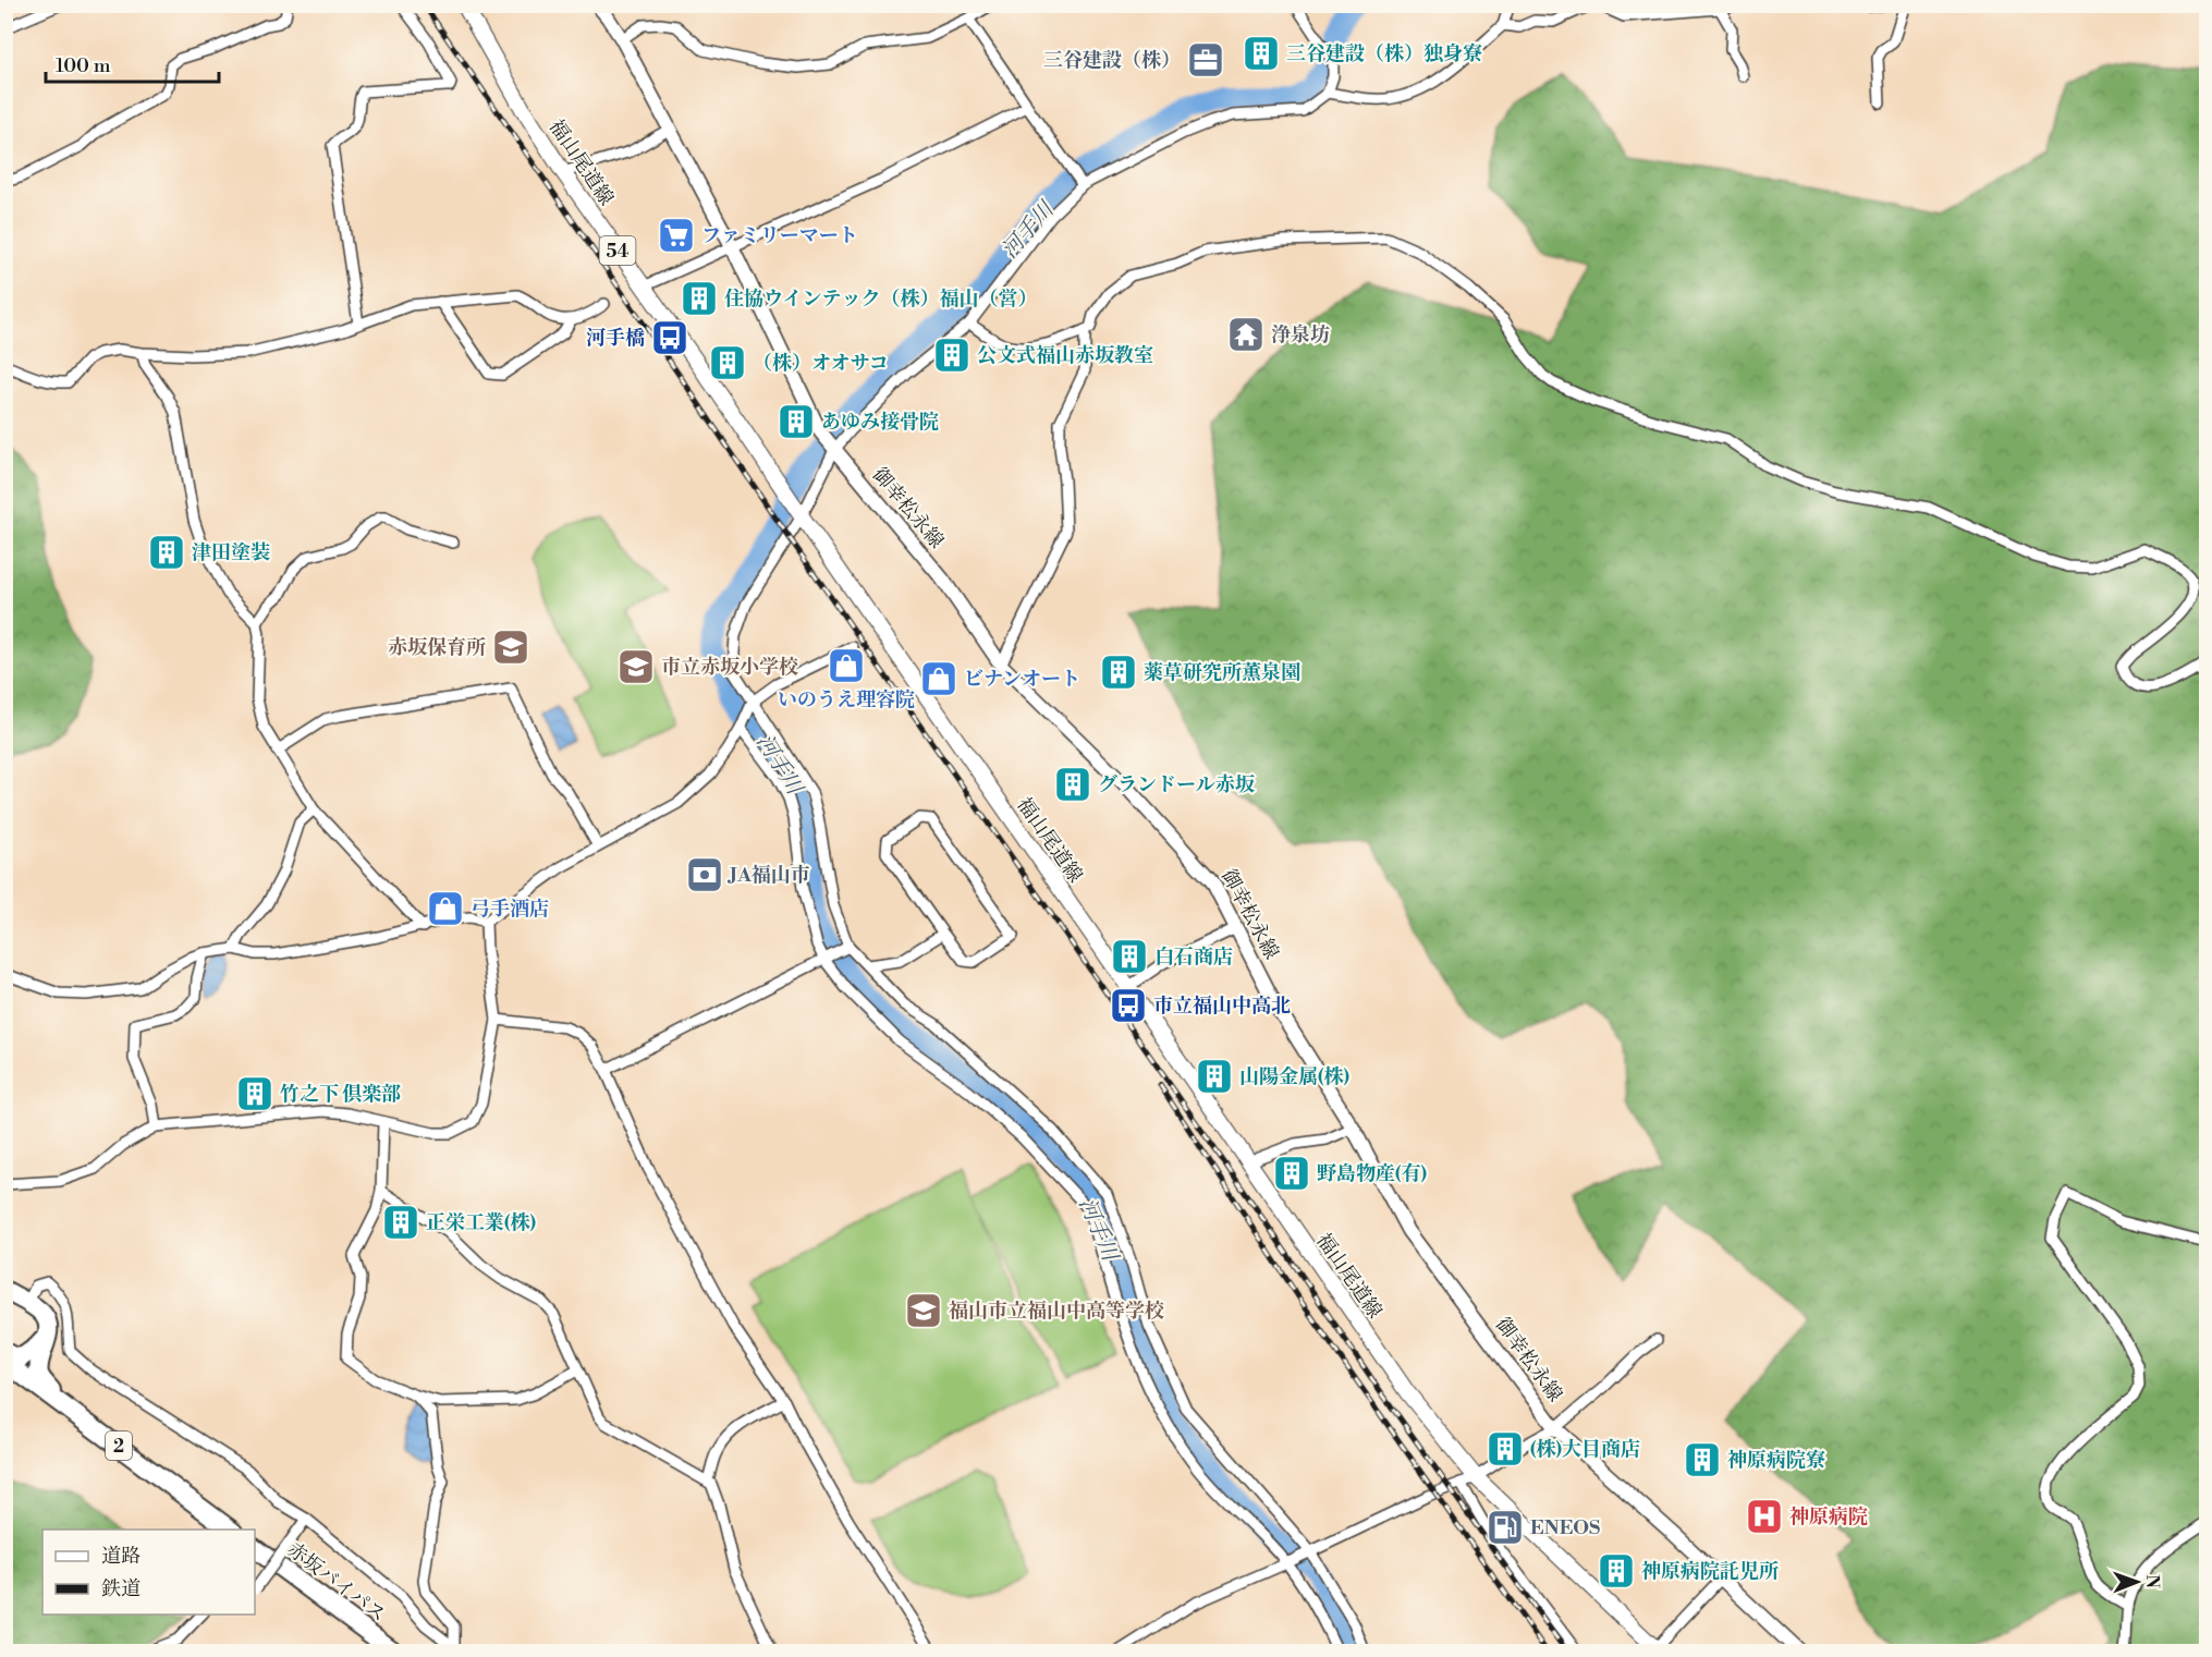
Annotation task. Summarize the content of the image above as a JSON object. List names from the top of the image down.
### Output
{
  "streets": {
    "highway": ["2", "赤坂バイパス"],
    "main road": ["福山尾道線", "54", "御幸松永線"]
  },
  "water": ["河手川"],
  "places": {
    "building": [
      "三谷建設（株）独身寮",
      "住協ウインテック（株）福山（営）",
      "公文式福山赤坂教室",
      "（株）オオサコ",
      "あゆみ接骨院",
      "津田塗装",
      "薬草研究所薫泉園",
      "グランドール赤坂",
      "白石商店",
      "山陽金属(株)",
      "竹之下 倶楽部",
      "野島物産(有)",
      "正栄工業(株)",
      "(株)大目商店",
      "神原病院寮",
      "神原病院託児所"
    ],
    "office": ["三谷建設（株）"],
    "supermarket": ["ファミリーマート"],
    "temple": ["浄泉坊"],
    "bus stop": ["河手橋", "市立福山中高北"],
    "school or university": ["赤坂保育所", "市立赤坂小学校", "福山市立福山中高等学校"],
    "shop": ["いのうえ理容院", "ビナンオート", "弓手酒店"],
    "bank": ["JA福山市"],
    "hospital": ["神原病院"],
    "fuel station": ["ENEOS"]
  },
  "legend": ["道路", "鉄道"],
  "scale_bar": "100 m",
  "north": "right"
}
